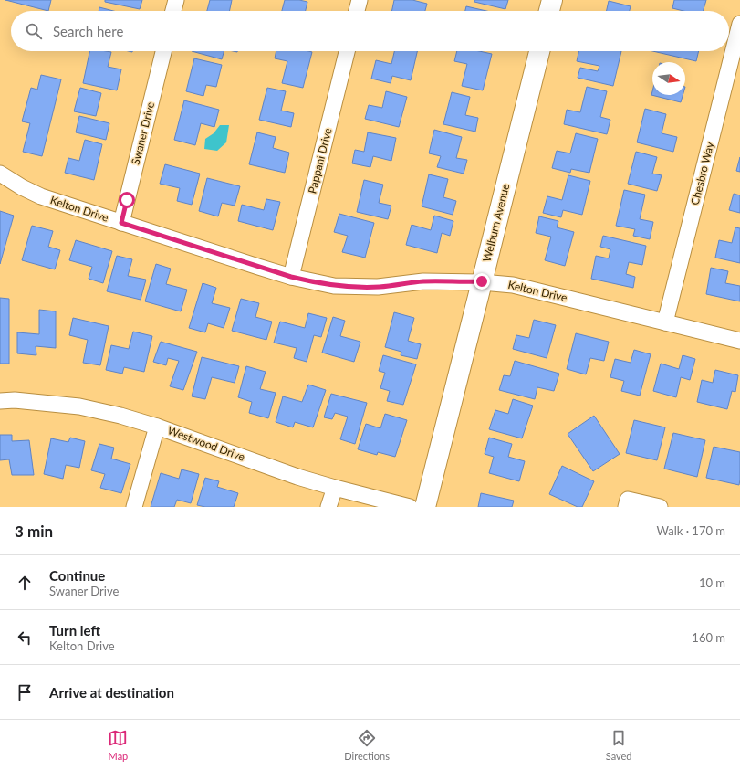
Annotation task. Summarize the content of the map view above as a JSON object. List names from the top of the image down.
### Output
{
  "streets": {
    "main road": ["Welburn Avenue"],
    "street": [
      "Swaner Drive",
      "Pappani Drive",
      "Chesbro Way",
      "Kelton Drive",
      "Westwood Drive"
    ]
  },
  "crossings": [
    ["Swaner Drive", "Kelton Drive"],
    ["Pappani Drive", "Kelton Drive"],
    ["Chesbro Way", "Kelton Drive"],
    ["Kelton Drive", "Welburn Avenue"]
  ],
  "north": "right",
  "page": {
    "search": "Search here",
    "heading": ["3 min", "Walk · 170 m"],
    "list": [
      ["Continue", "Swaner Drive", "10 m"],
      ["Turn left", "Kelton Drive", "160 m"],
      "Arrive at destination"
    ],
    "nav": ["Map", "Directions", "Saved"]
  }
}
